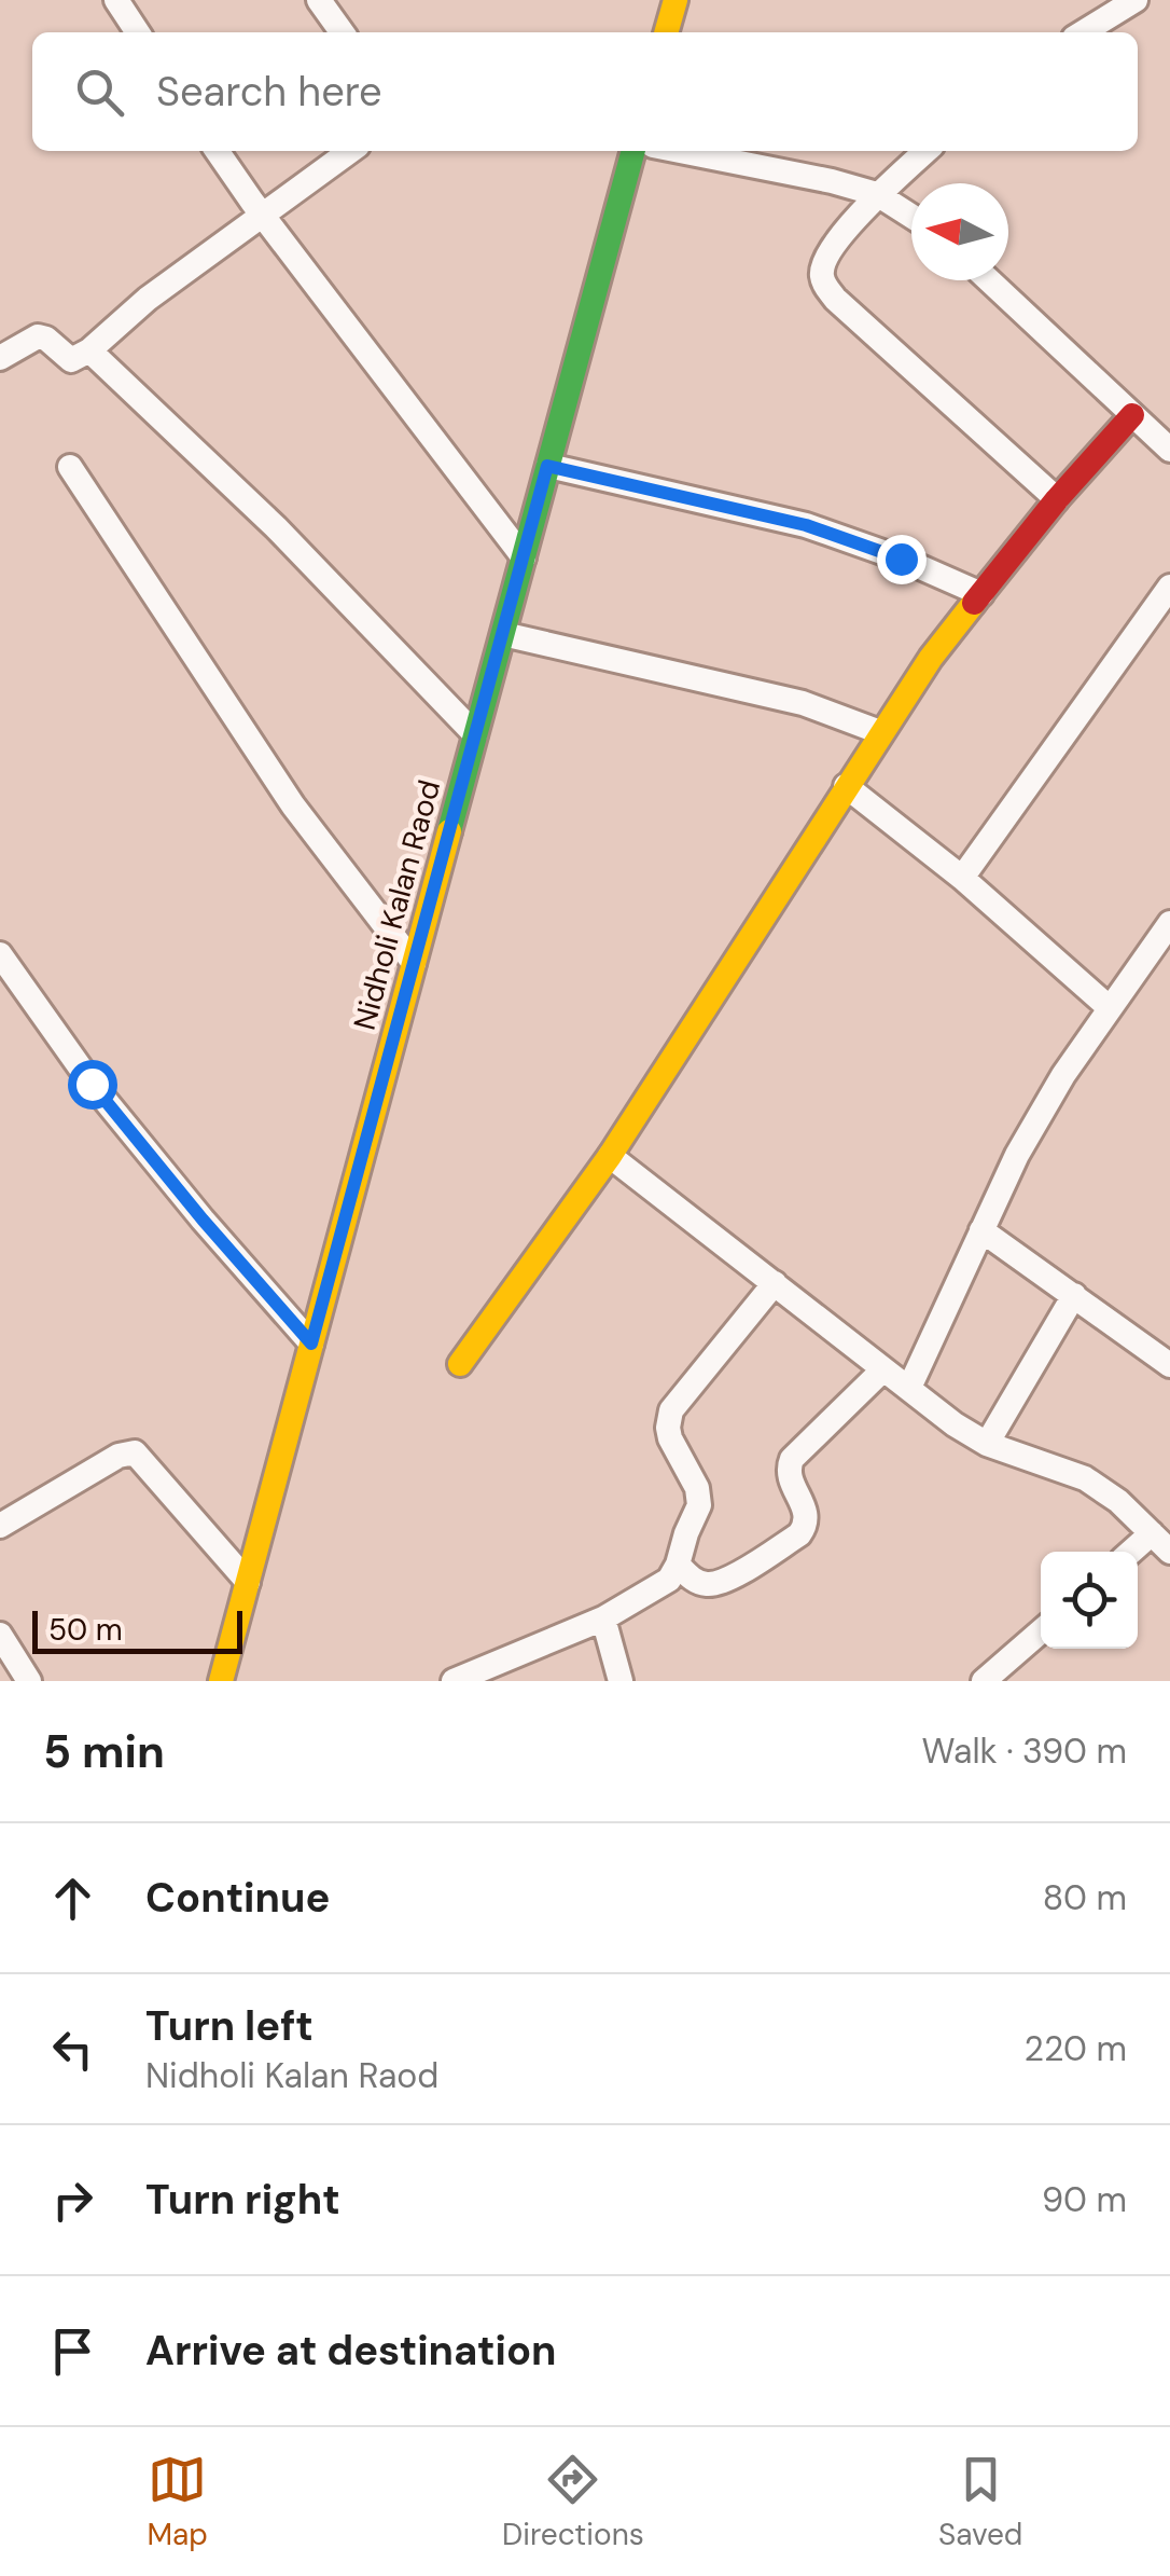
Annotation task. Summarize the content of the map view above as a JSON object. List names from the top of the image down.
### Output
{
  "streets": {
    "street": ["Nidholi Kalan Raod"]
  },
  "scale_bar": "50 m",
  "north": "left",
  "page": {
    "search": "Search here",
    "scale": "50 m",
    "heading": ["5 min", "Walk · 390 m"],
    "list": [
      ["Continue", "80 m"],
      ["Turn left", "Nidholi Kalan Raod", "220 m"],
      ["Turn right", "90 m"],
      "Arrive at destination"
    ],
    "nav": ["Map", "Directions", "Saved"]
  }
}
